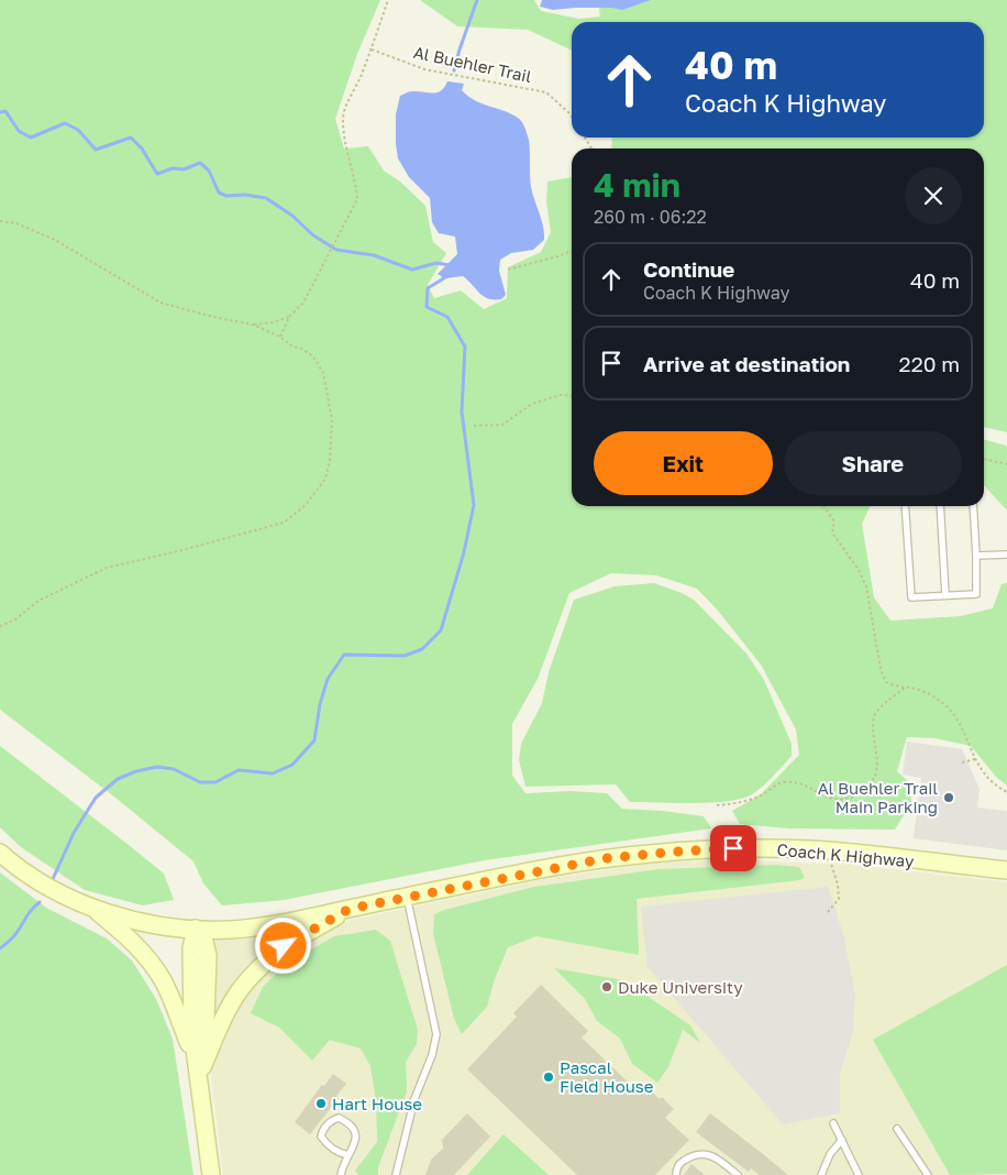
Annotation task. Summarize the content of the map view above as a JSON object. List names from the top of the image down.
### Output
{
  "streets": {
    "main road": ["Coach K Highway"],
    "path": ["Al Buehler Trail"]
  },
  "places": [
    "Al Buehler Trail Main Parking",
    "Duke University",
    "Pascal Field House",
    "Hart House"
  ],
  "page": {
    "turn": ["40 m", "Coach K Highway"],
    "heading": ["4 min", "260 m · 06:22"],
    "list": [
      {
        "name": "Continue",
        "note": "Coach K Highway",
        "value": "40 m"
      },
      {
        "name": "Arrive at destination",
        "value": "220 m"
      }
    ],
    "buttons": ["Exit", "Share"]
  }
}
